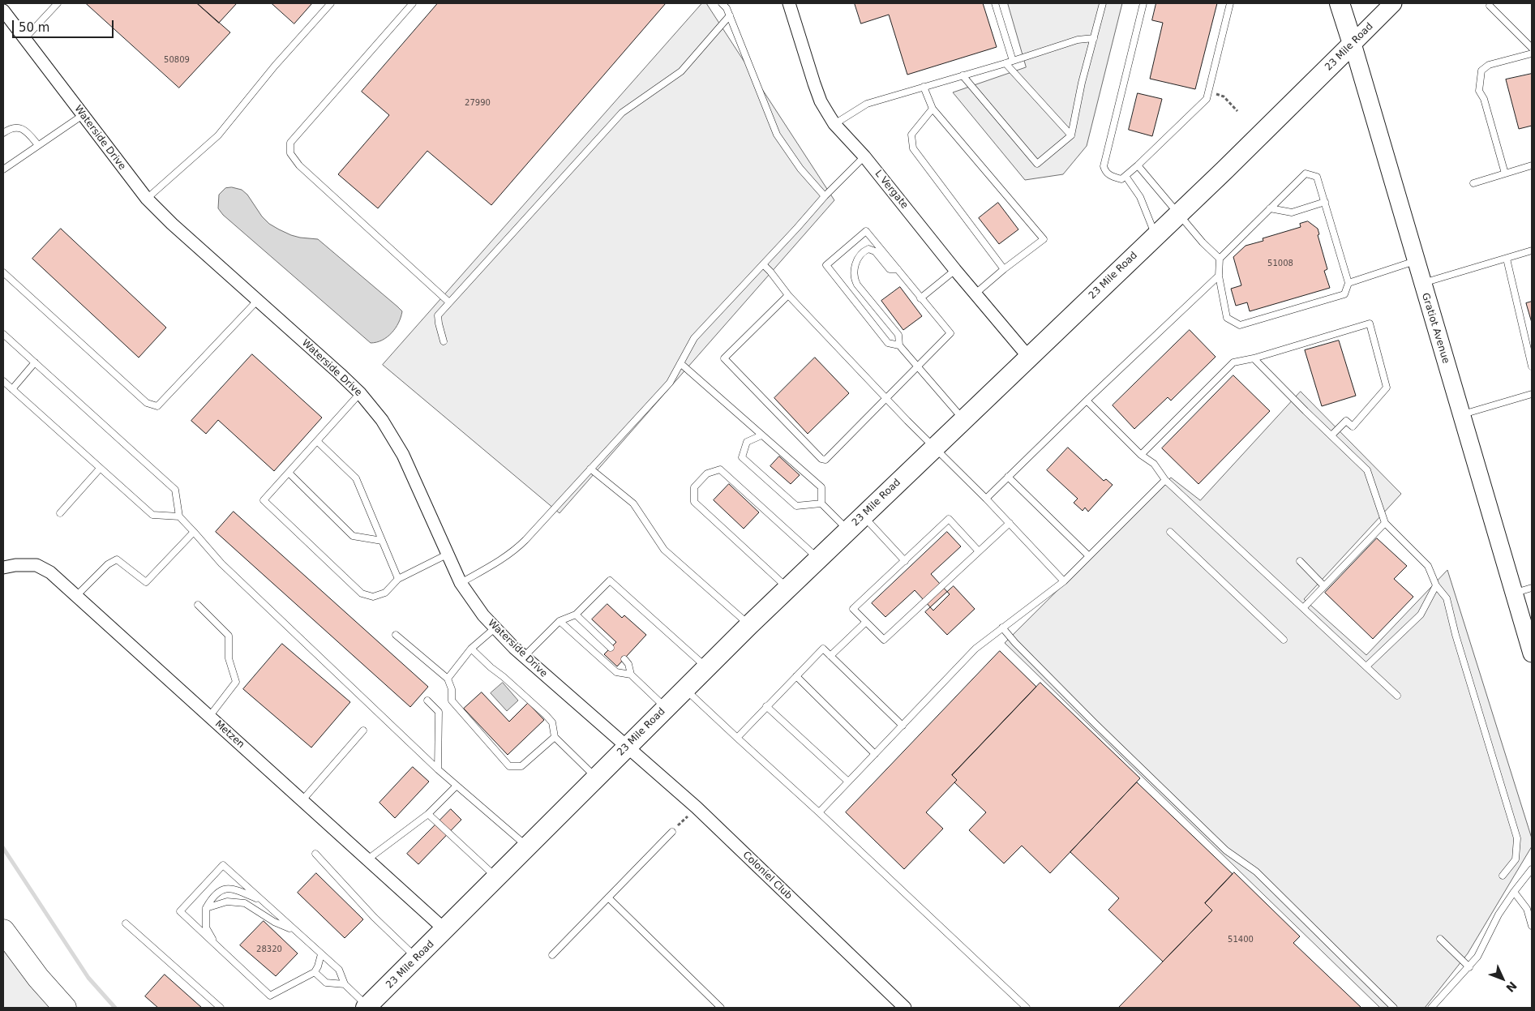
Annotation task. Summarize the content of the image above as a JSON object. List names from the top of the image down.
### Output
{
  "streets": {
    "main road": ["23 Mile Road", "Gratiot Avenue"],
    "street": [
      "Waterside Drive",
      "L Vergate",
      "Metzen",
      "Coloniel Club"
    ]
  },
  "crossings": [
    ["23 Mile Road", "Waterside Drive"],
    ["23 Mile Road", "L Vergate"],
    ["23 Mile Road", "Gratiot Avenue"],
    ["23 Mile Road", "Metzen"],
    ["23 Mile Road", "Coloniel Club"],
    ["Waterside Drive", "Coloniel Club"]
  ],
  "house_numbers": [
    "50809",
    "27990",
    "51008",
    "51400",
    "28320"
  ],
  "scale_bar": "50 m",
  "north": "bottom right"
}
